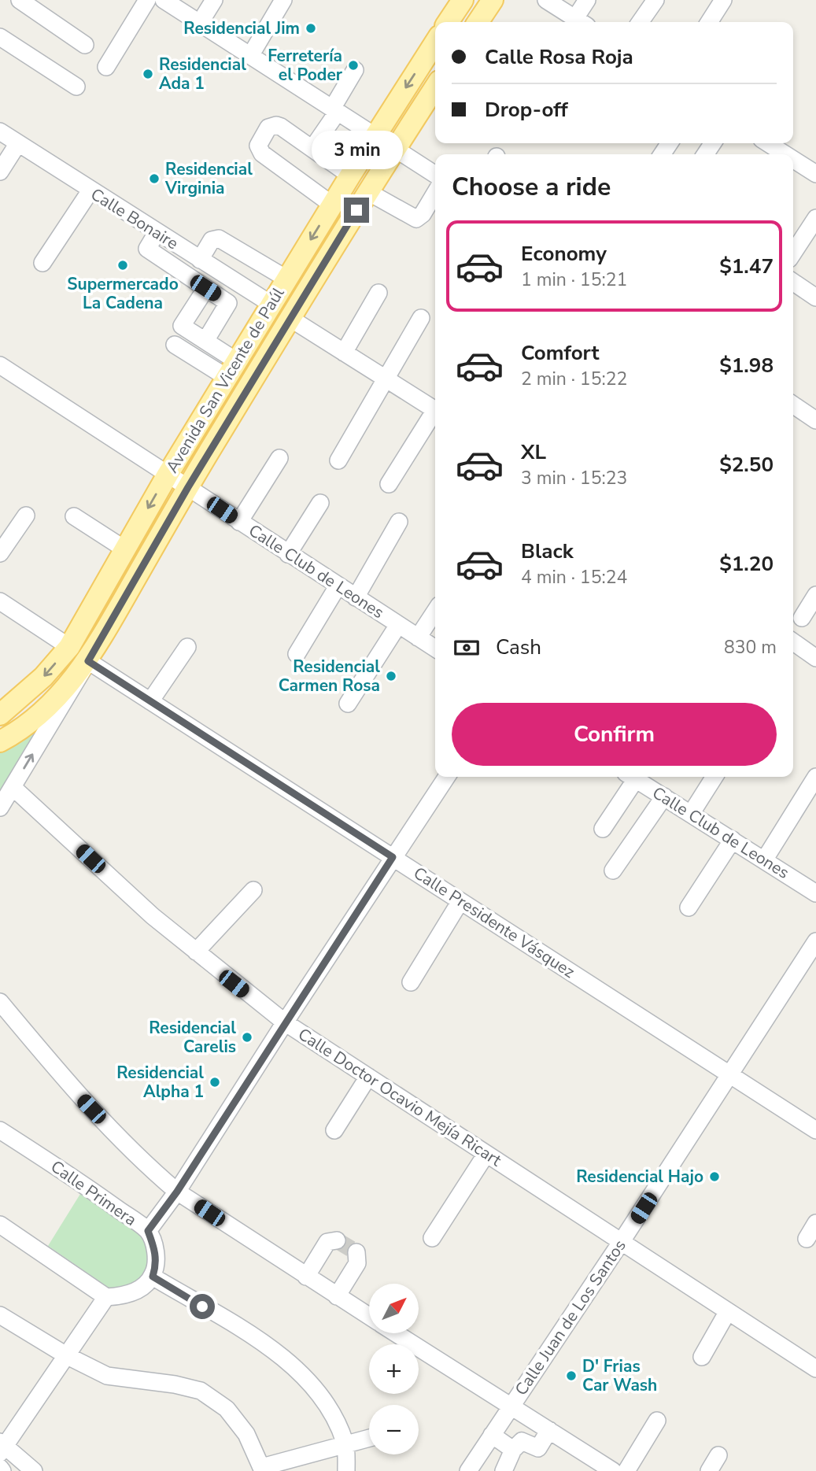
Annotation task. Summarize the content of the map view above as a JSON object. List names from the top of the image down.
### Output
{
  "streets": {
    "main road": ["Avenida San Vicente de Paúl"],
    "street": [
      "Calle Bonaire",
      "Calle Club de Leones",
      "Calle Presidente Vásquez",
      "Calle Doctor Ocavio Mejía Ricart",
      "Calle Primera",
      "Calle Juan de Los Santos"
    ]
  },
  "crossings": [
    ["Calle Bonaire", "Avenida San Vicente de Paúl"],
    ["Avenida San Vicente de Paúl", "Calle Club de Leones"],
    ["Avenida San Vicente de Paúl", "Calle Presidente Vásquez"],
    ["Avenida San Vicente de Paúl", "Calle Doctor Ocavio Mejía Ricart"],
    ["Calle Presidente Vásquez", "Calle Juan de Los Santos"],
    ["Calle Doctor Ocavio Mejía Ricart", "Calle Juan de Los Santos"]
  ],
  "places": [
    "Residencial Jim",
    "Ferretería el Poder",
    "Residencial Ada 1",
    "Residencial Virginia",
    "Supermercado La Cadena",
    "Residencial Carmen Rosa",
    "Residencial Carelis",
    "Residencial Alpha 1",
    "Residencial Hajo",
    "D' Frias Car Wash"
  ],
  "north": "top right",
  "page": {
    "banner": ["Calle Rosa Roja", "Drop-off"],
    "bubble": "3 min",
    "heading": "Choose a ride",
    "list": [
      {
        "name": "Economy",
        "note": "1 min · 15:21",
        "value": "$1.47"
      },
      {
        "name": "Comfort",
        "note": "2 min · 15:22",
        "value": "$1.98"
      },
      {
        "name": "XL",
        "note": "3 min · 15:23",
        "value": "$2.50"
      },
      {
        "name": "Black",
        "note": "4 min · 15:24",
        "value": "$1.20"
      }
    ],
    "pay": ["Cash", "830 m"],
    "buttons": "Confirm",
    "map_buttons": ["+", "−"]
  }
}
